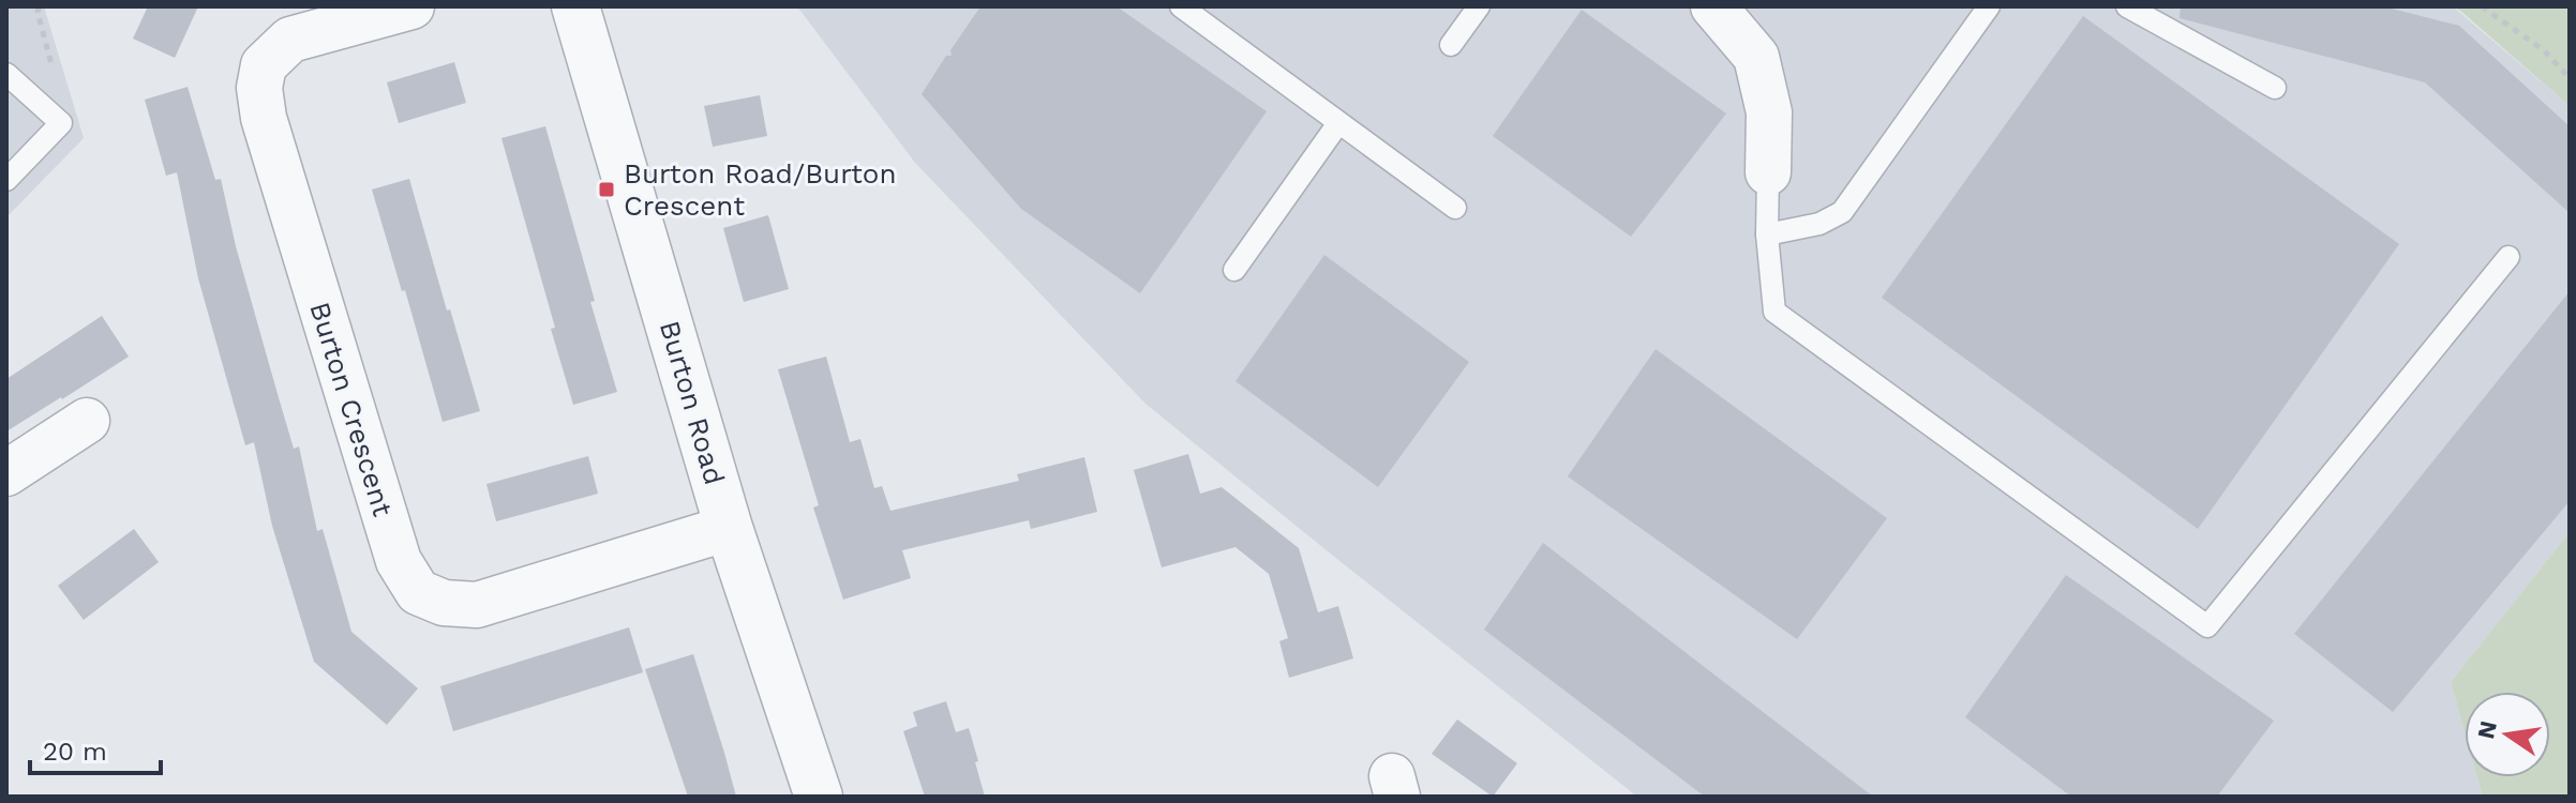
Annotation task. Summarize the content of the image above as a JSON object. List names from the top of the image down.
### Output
{
  "streets": {
    "street": ["Burton Road", "Burton Crescent"]
  },
  "crossings": [
    ["Burton Road", "Burton Crescent"]
  ],
  "places": {
    "transit": ["Burton Road/Burton Crescent"]
  },
  "scale_bar": "20 m",
  "north": "left"
}
